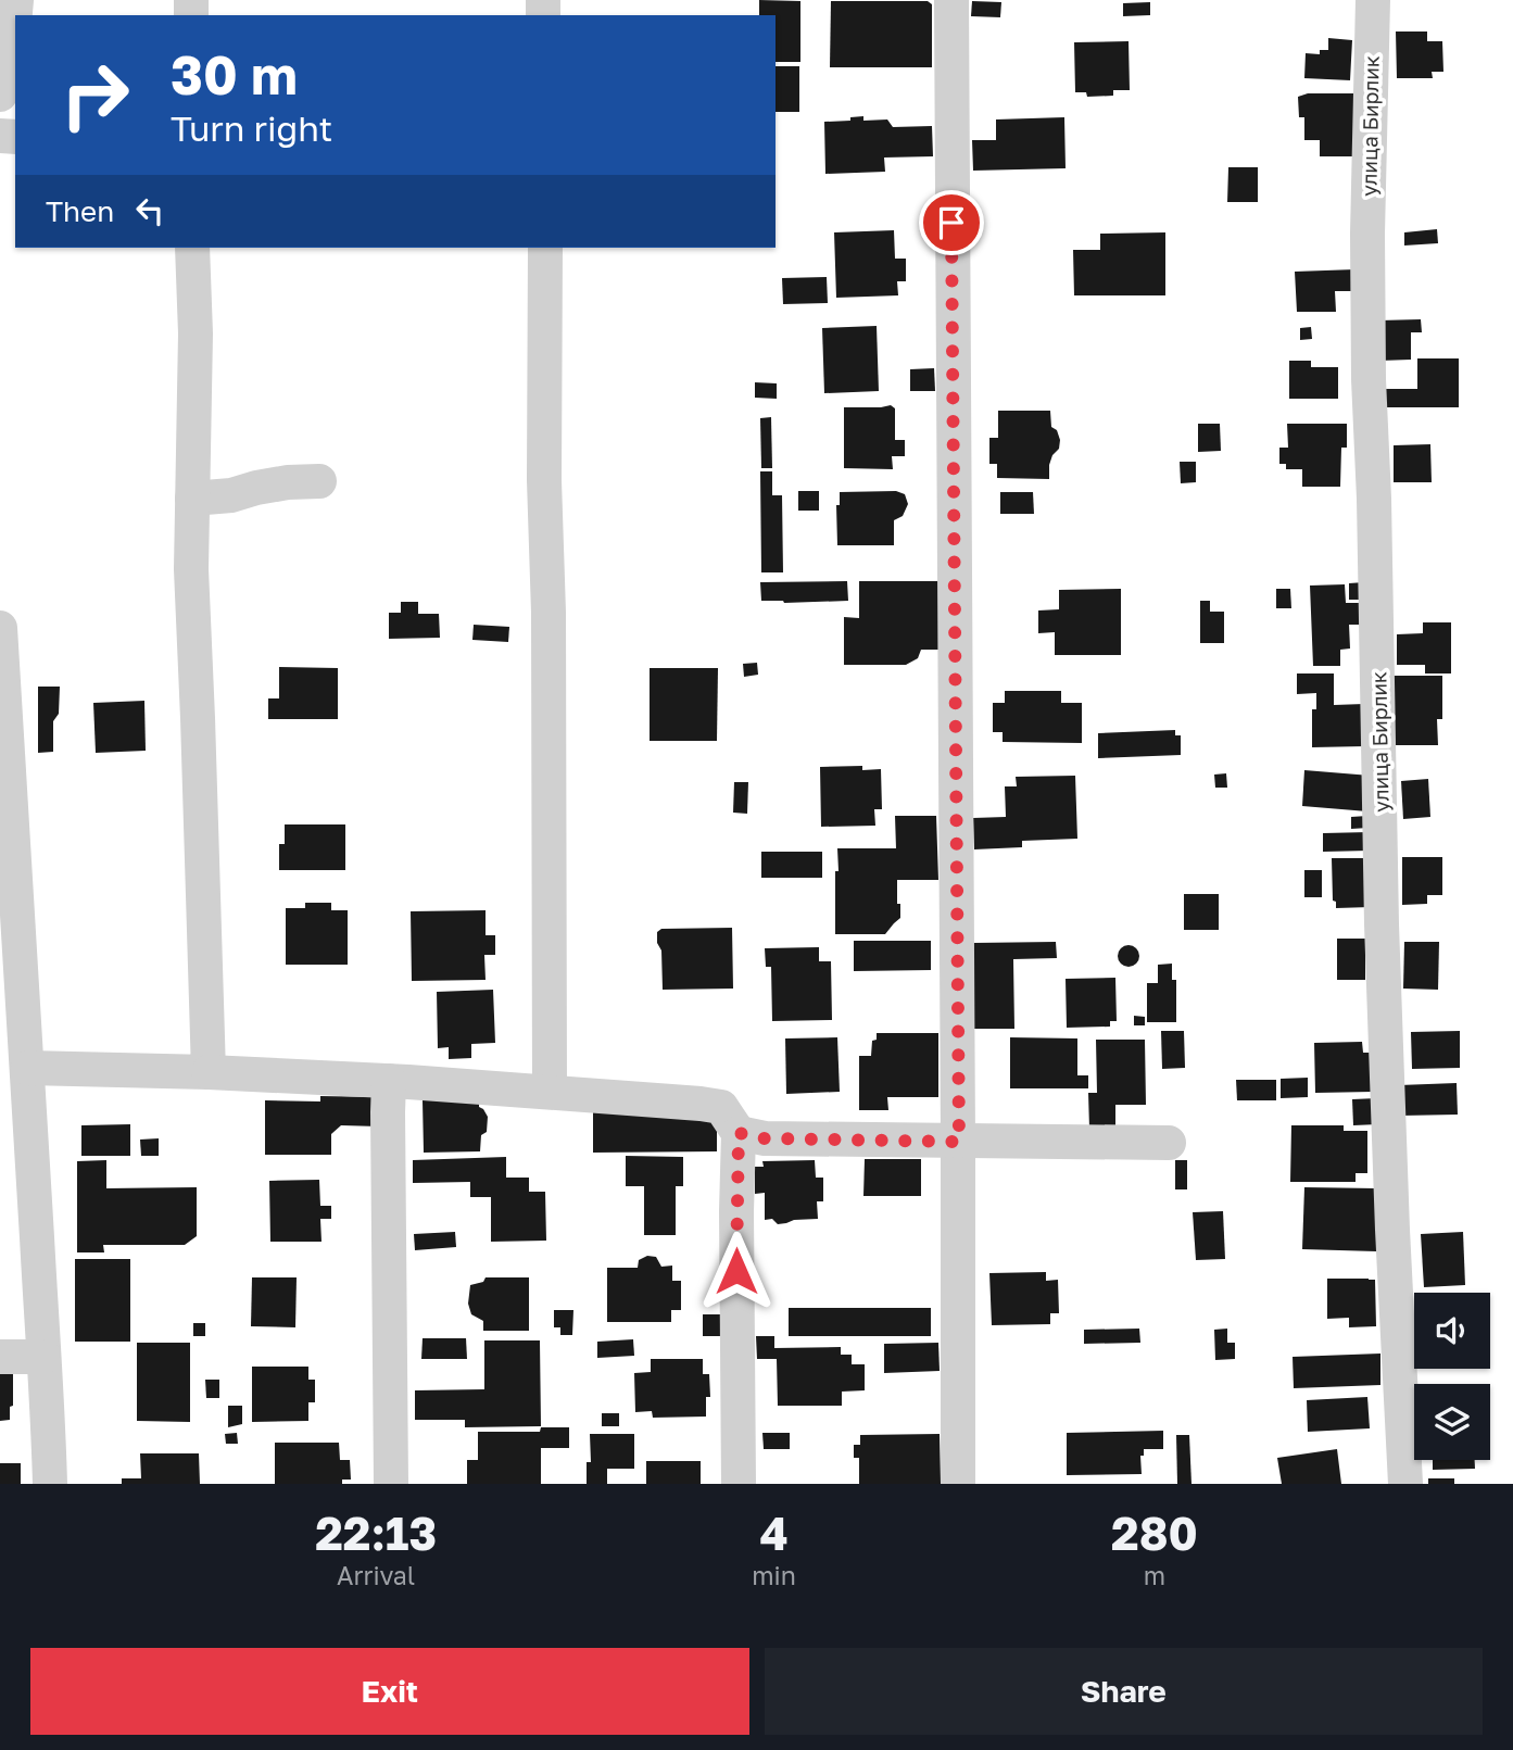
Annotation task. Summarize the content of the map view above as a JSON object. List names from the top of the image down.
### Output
{
  "streets": {
    "street": ["улица Бирлик"]
  },
  "page": {
    "turn": ["30 m", "Turn right"],
    "then": "Then",
    "eta": [
      "22:13",
      "Arrival",
      "4",
      "min",
      "280",
      "m"
    ],
    "buttons": ["Exit", "Share"]
  }
}
